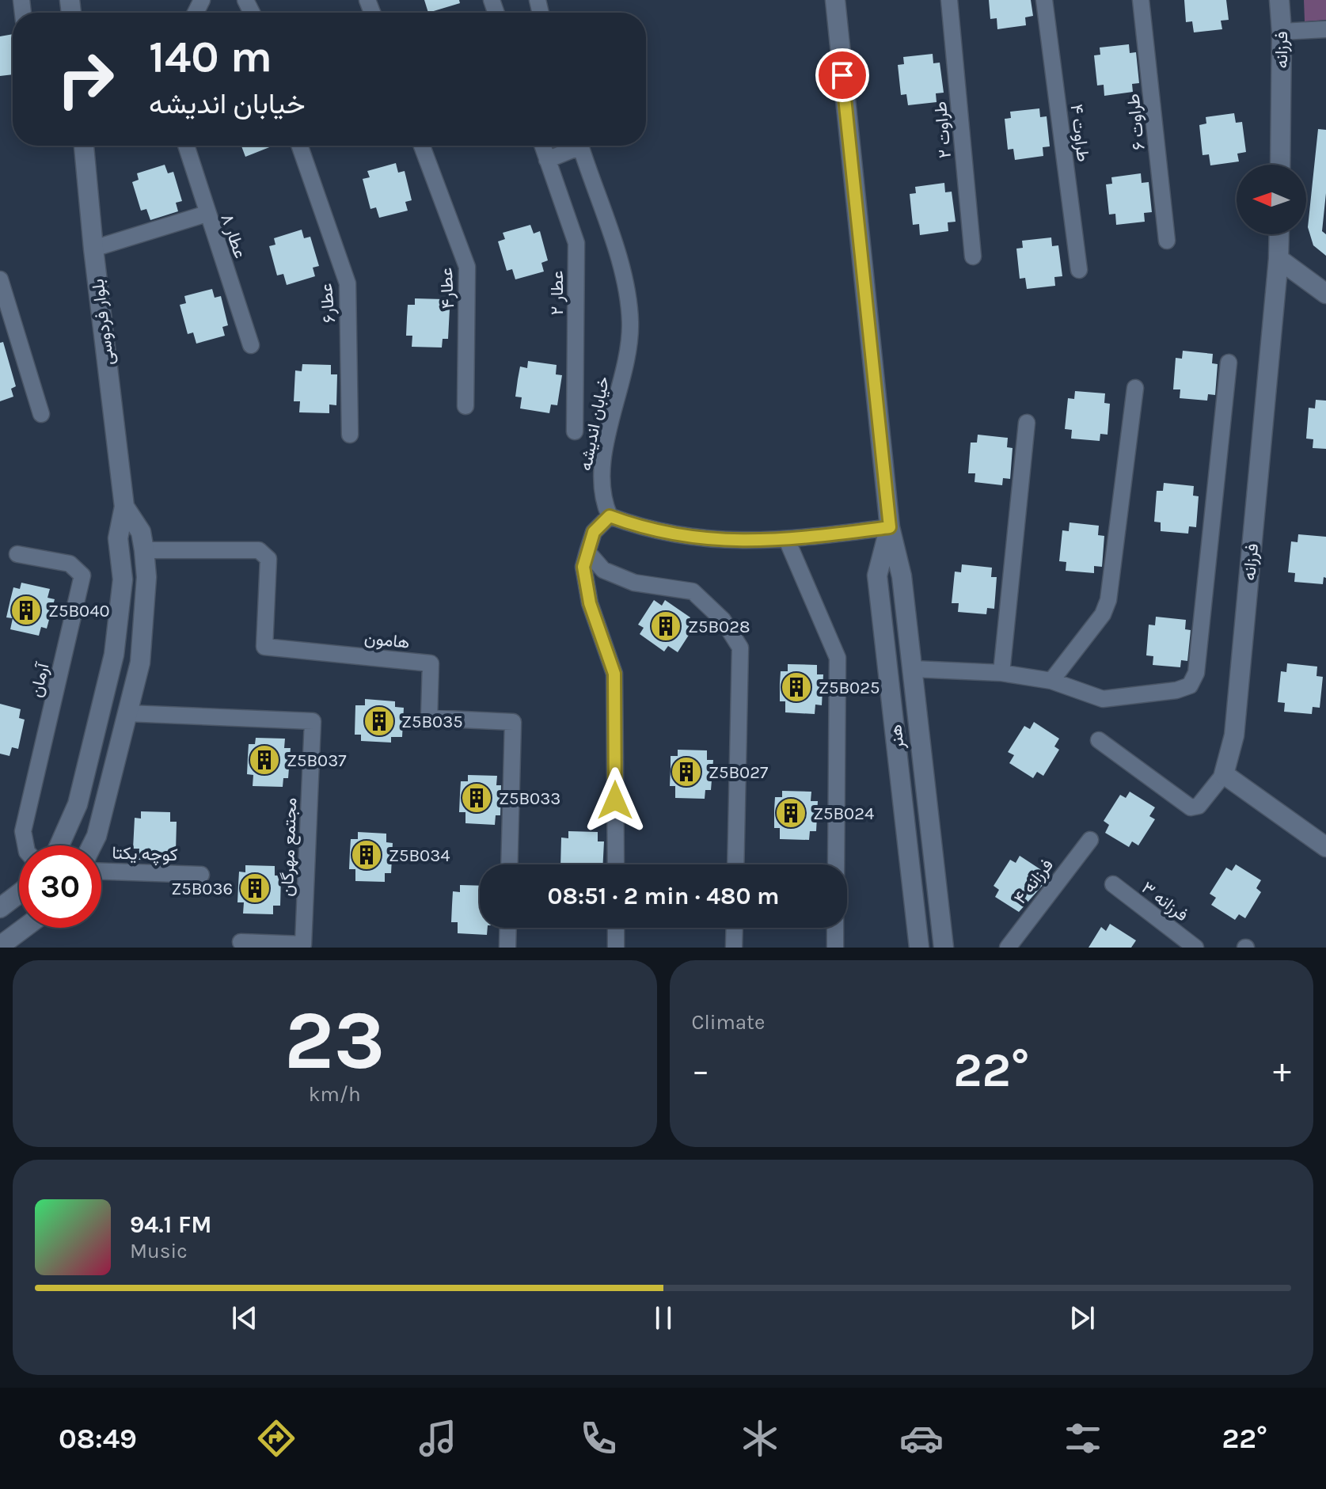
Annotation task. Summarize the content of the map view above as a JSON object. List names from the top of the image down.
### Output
{
  "streets": {
    "street": [
      "فرزانه",
      "طراوت ۶",
      "طراوت ۲",
      "طراوت ۴",
      "عطار ۸",
      "عطار۴",
      "عطار ۲",
      "عطار۶",
      "بلوار فردوسی",
      "خیابان اندیشه",
      "هامون",
      "آرمان",
      "هنر",
      "مجتمع مهرگان",
      "کوچه یکتا",
      "فرزانه ۴",
      "فرزانه ۳"
    ]
  },
  "crossings": [
    ["بلوار فردوسی", "هامون"],
    ["بلوار فردوسی", "مجتمع مهرگان"]
  ],
  "places": {
    "building": [
      "Z5B040",
      "Z5B028",
      "Z5B025",
      "Z5B035",
      "Z5B037",
      "Z5B027",
      "Z5B033",
      "Z5B024",
      "Z5B034",
      "Z5B036"
    ]
  },
  "north": "left",
  "page": {
    "turn": ["140 m", "خیابان اندیشه"],
    "limit": "30",
    "trip": "08:51 · 2 min · 480 m",
    "tile": [
      ["23", "km/h"],
      "Climate"
    ],
    "heat": ["−", "22°", "+"],
    "song": ["94.1 FM", "Music"],
    "tabs": ["08:49", "22°"]
  }
}
